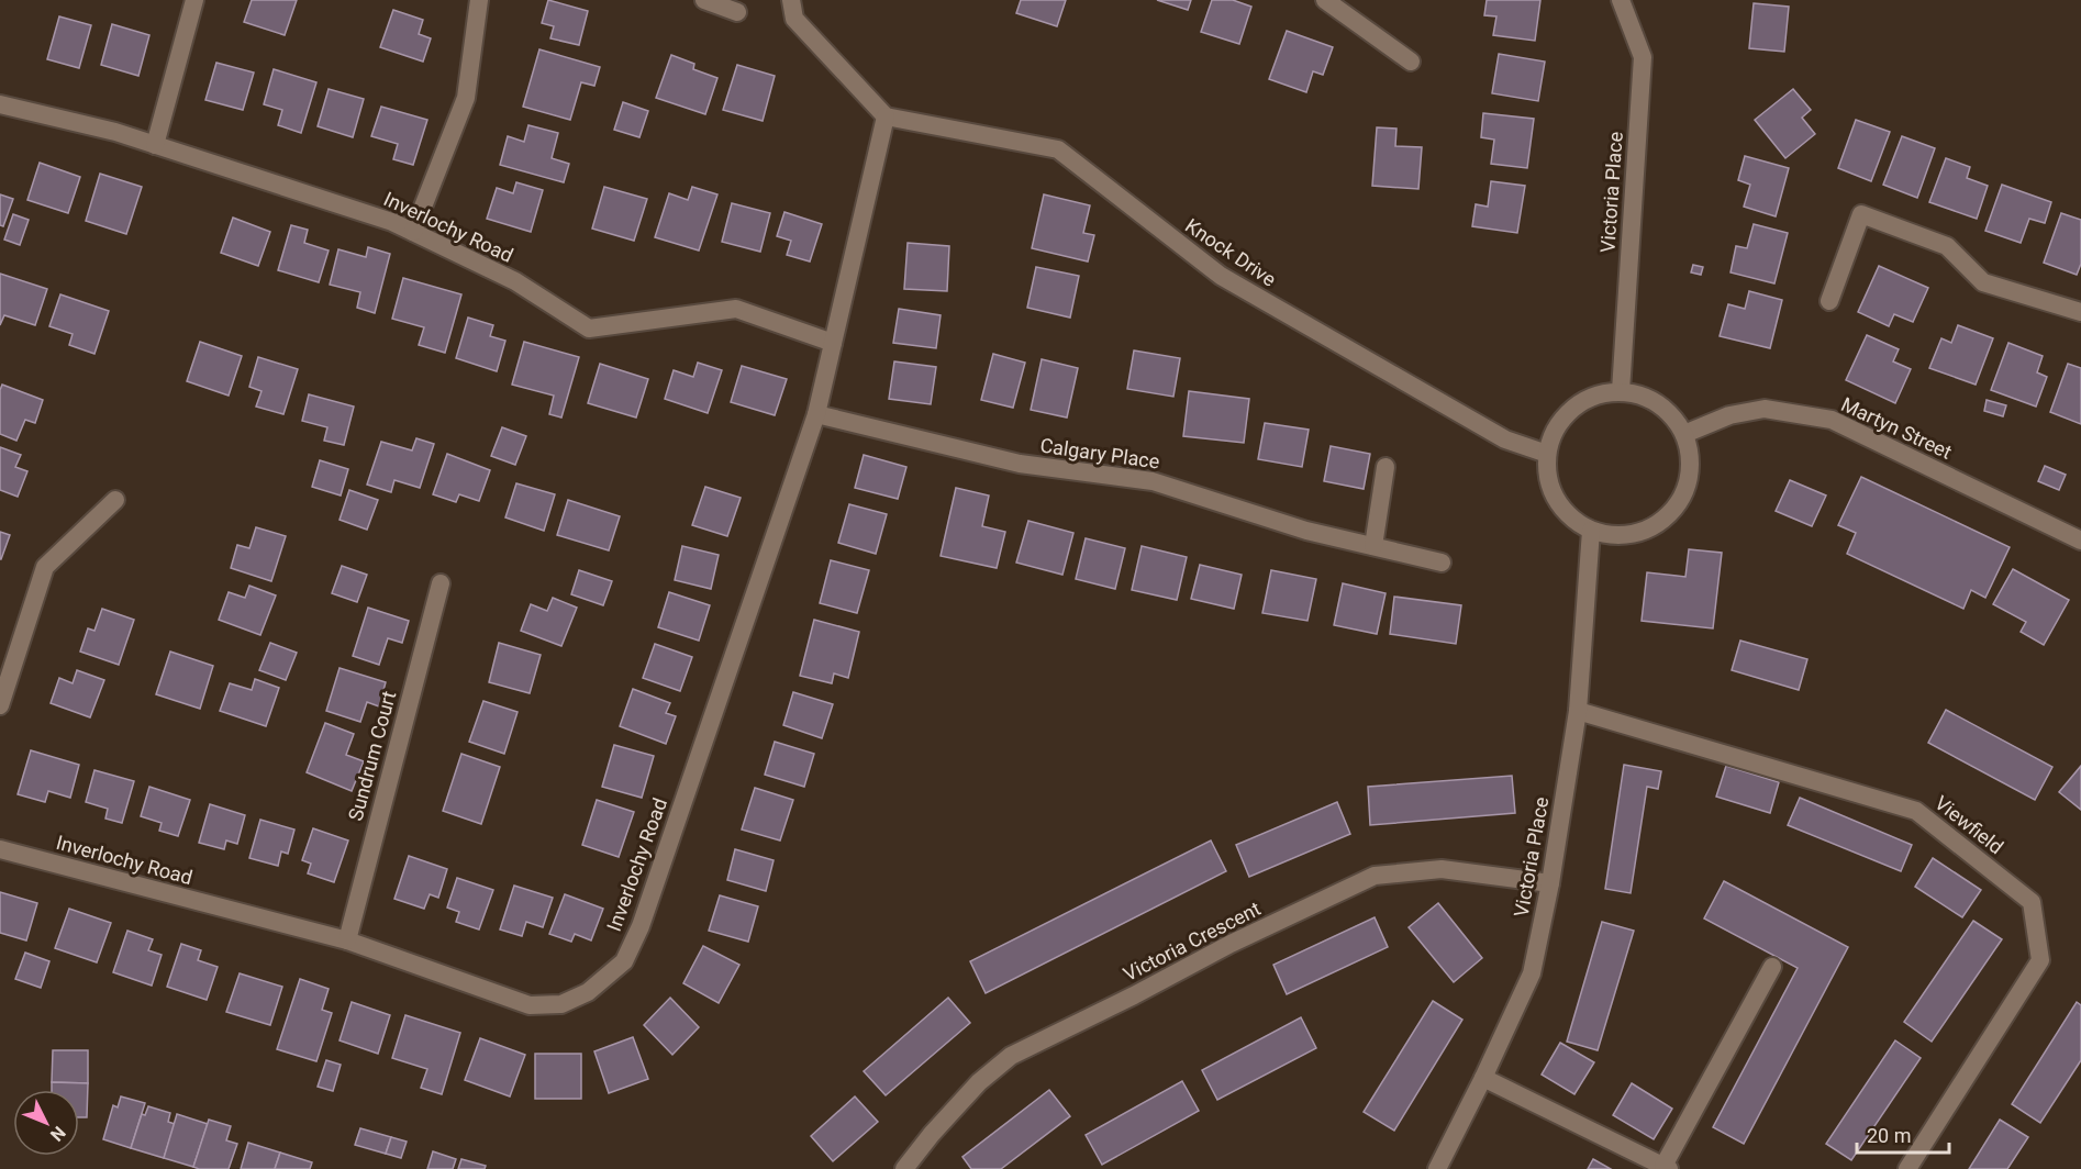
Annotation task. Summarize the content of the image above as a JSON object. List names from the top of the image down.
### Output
{
  "streets": {
    "street": [
      "Victoria Place",
      "Inverlochy Road",
      "Knock Drive",
      "Martyn Street",
      "Calgary Place",
      "Sundrum Court",
      "Viewfield",
      "Victoria Crescent"
    ]
  },
  "crossings": [
    ["Victoria Place", "Knock Drive"],
    ["Victoria Place", "Martyn Street"],
    ["Victoria Place", "Viewfield"],
    ["Victoria Place", "Victoria Crescent"],
    ["Inverlochy Road", "Knock Drive"],
    ["Inverlochy Road", "Calgary Place"],
    ["Inverlochy Road", "Sundrum Court"],
    ["Knock Drive", "Martyn Street"]
  ],
  "scale_bar": "20 m",
  "north": "bottom right"
}
